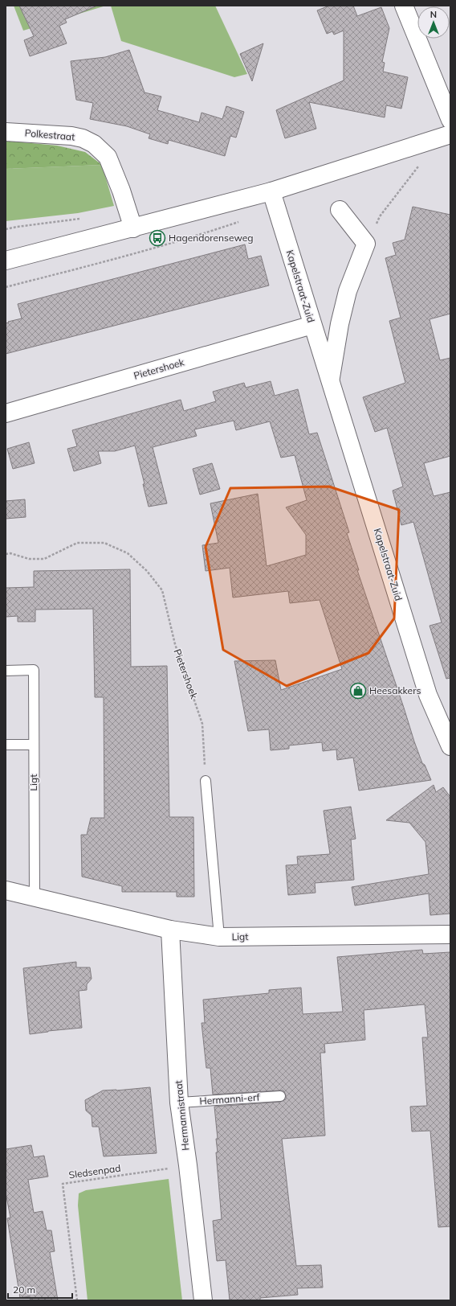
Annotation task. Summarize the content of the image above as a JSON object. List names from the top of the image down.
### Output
{
  "streets": {
    "street": [
      "Polkestraat",
      "Kapelstraat-Zuid",
      "Pietershoek",
      "Ligt",
      "Hermannistraat"
    ],
    "lane": ["Hermanni-erf"],
    "path": ["Sledsenpad"]
  },
  "crossings": [
    ["Kapelstraat-Zuid", "Pietershoek"],
    ["Ligt", "Hermannistraat"],
    ["Hermanni-erf", "Hermannistraat"],
    ["Hermannistraat", "Sledsenpad"]
  ],
  "places": {
    "bus stop": ["Hagendorenseweg"],
    "shop": ["Heesakkers"]
  },
  "scale_bar": "20 m",
  "north": "top"
}
